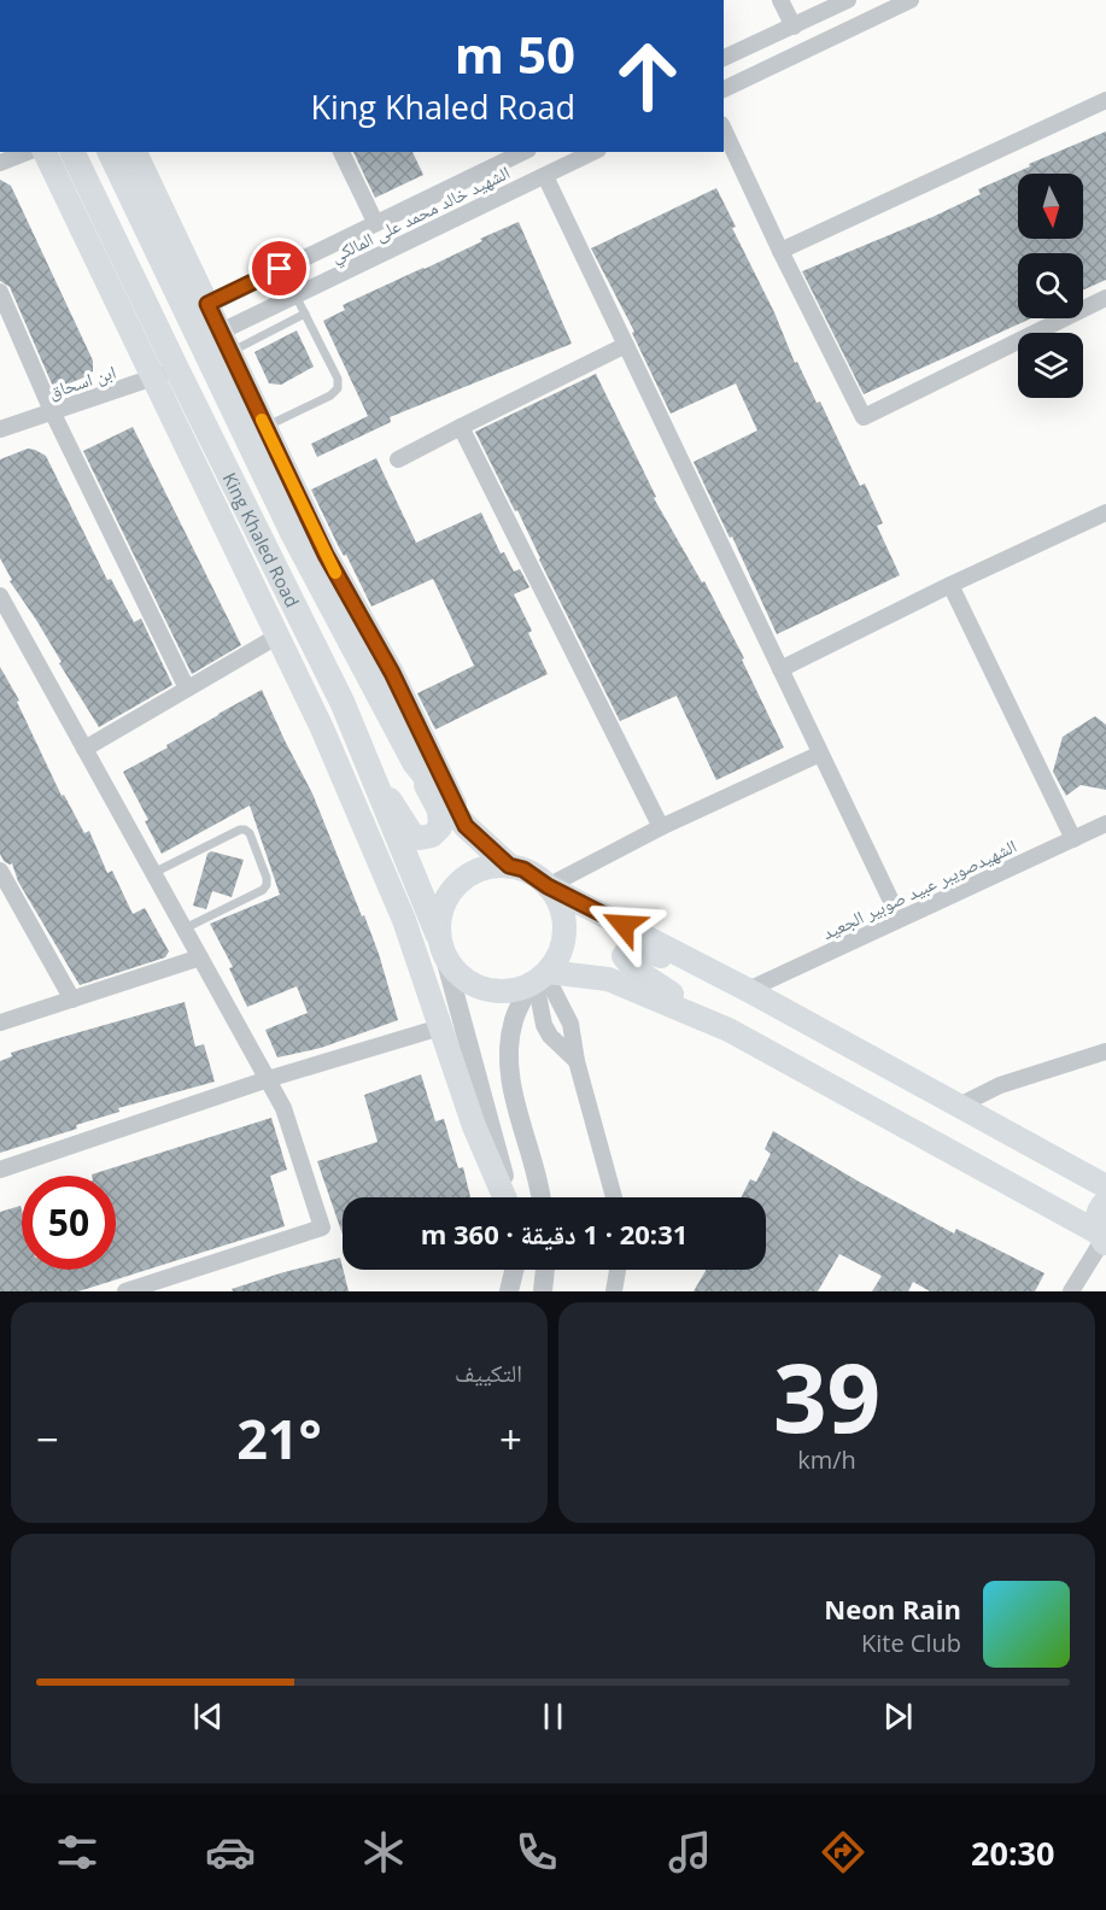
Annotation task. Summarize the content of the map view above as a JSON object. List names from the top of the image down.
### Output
{
  "streets": {
    "main road": ["King Khaled Road"],
    "street": ["الشهيد خالد محمد على المالكي", "ابن اسحاق", "الشهيدصويبر عبيد صوبير الجعيد"]
  },
  "crossings": [
    ["ابن اسحاق", "King Khaled Road"]
  ],
  "north": "bottom",
  "page": {
    "turn": ["50 m", "King Khaled Road"],
    "limit": "50",
    "trip": "20:31 · 1 دقيقة · 360 m",
    "tile": [
      ["39", "km/h"],
      "التكييف"
    ],
    "heat": ["−", "21°", "+"],
    "song": ["Neon Rain", "Kite Club"],
    "tabs": "20:30"
  }
}
